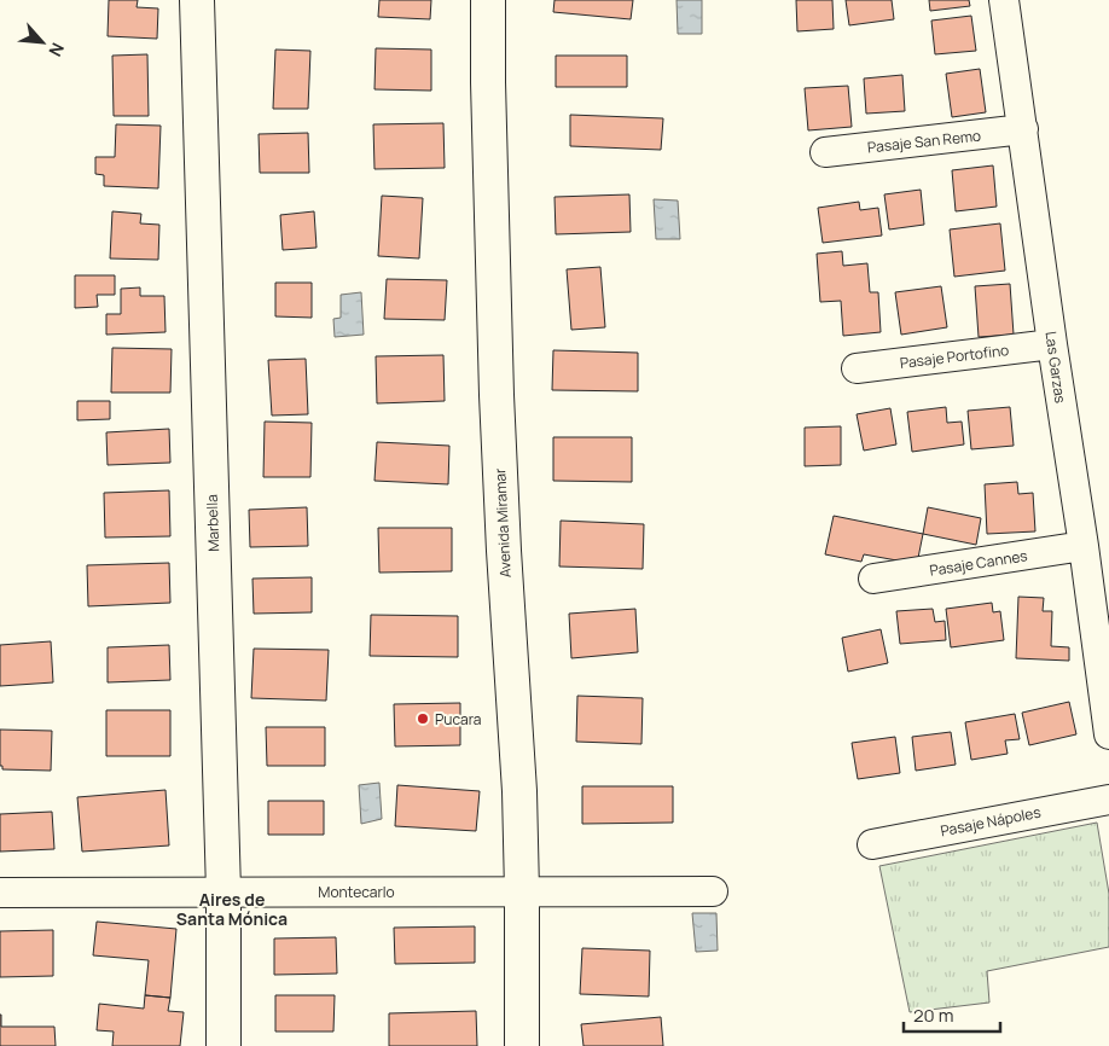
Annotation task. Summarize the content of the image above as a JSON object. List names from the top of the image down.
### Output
{
  "streets": {
    "street": [
      "Pasaje San Remo",
      "Pasaje Portofino",
      "Las Garzas",
      "Marbella",
      "Avenida Miramar",
      "Pasaje Cannes",
      "Pasaje Nápoles",
      "Montecarlo"
    ]
  },
  "crossings": [
    ["Pasaje San Remo", "Las Garzas"],
    ["Pasaje Portofino", "Las Garzas"],
    ["Las Garzas", "Pasaje Cannes"],
    ["Marbella", "Montecarlo"],
    ["Avenida Miramar", "Montecarlo"]
  ],
  "districts": ["Aires de Santa Mónica"],
  "places": ["Pucara"],
  "scale_bar": "20 m",
  "north": "bottom right"
}
